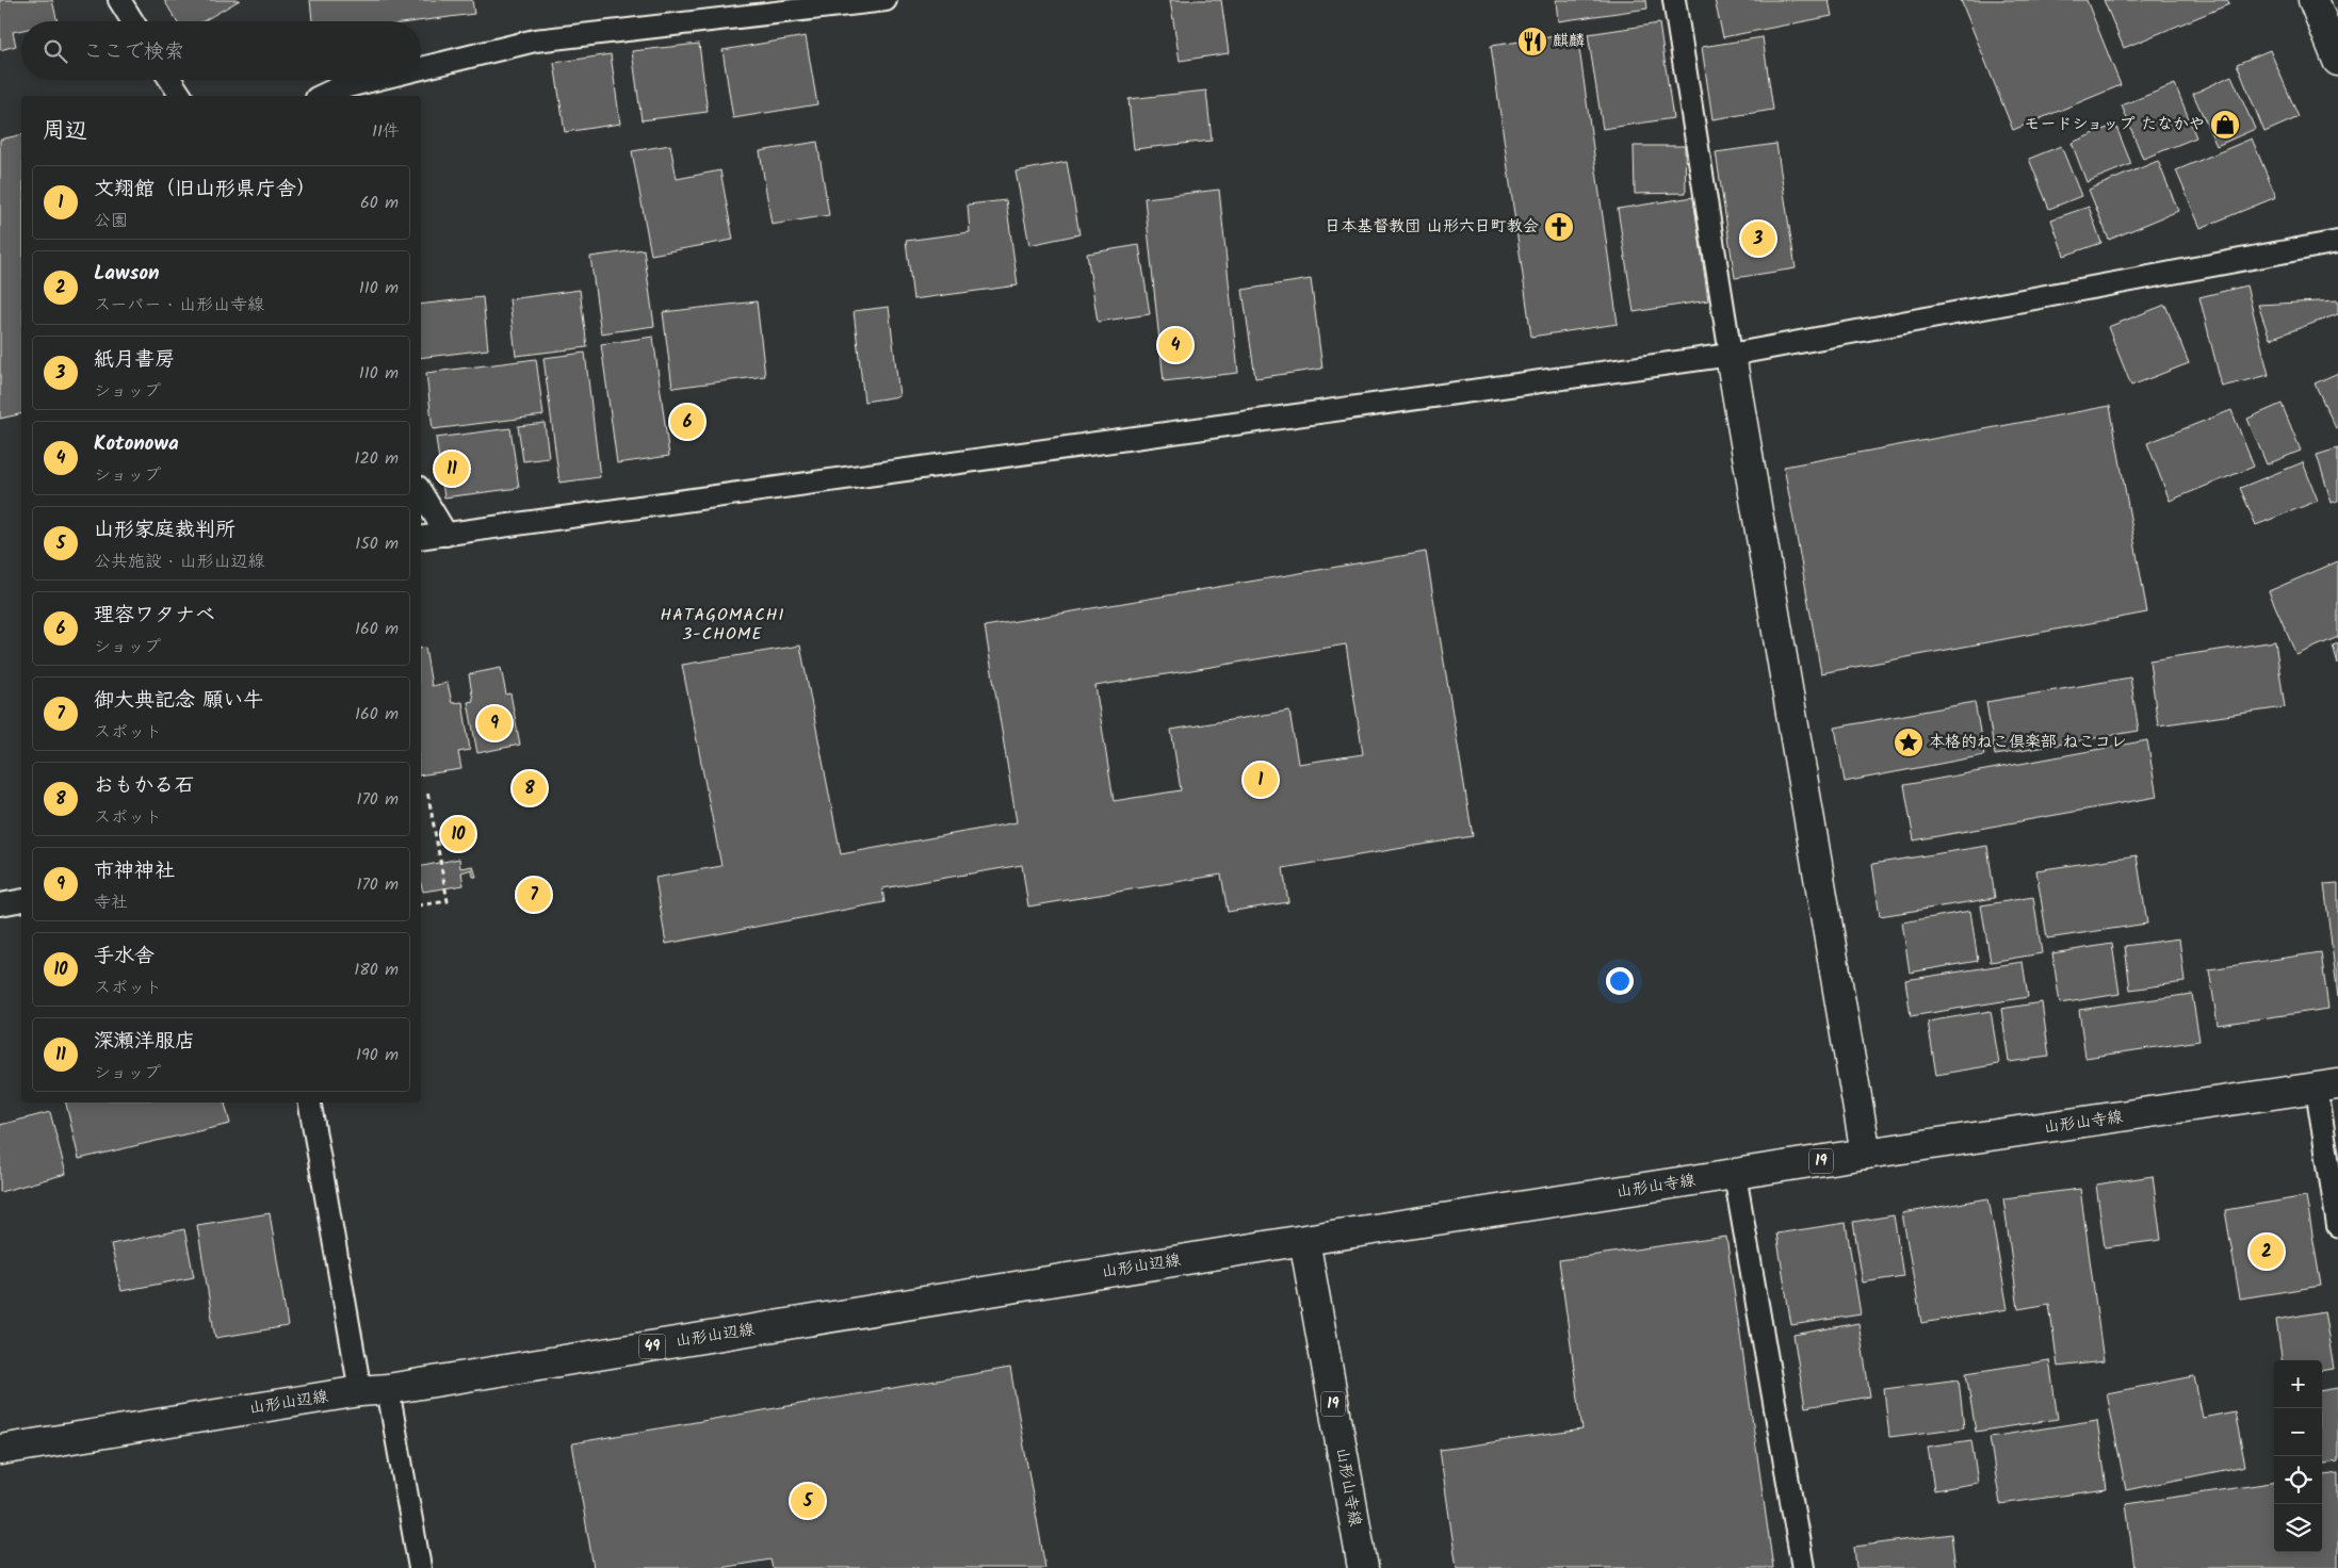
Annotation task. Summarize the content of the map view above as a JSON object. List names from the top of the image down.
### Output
{
  "streets": {
    "main road": [
      "山形山寺線",
      "19",
      "山形山辺線",
      "49"
    ]
  },
  "crossings": [
    ["山形山寺線", "山形山辺線"]
  ],
  "districts": ["HATAGOMACHI 3-CHOME"],
  "places": {
    "restaurant": ["麒麟"],
    "shop": ["モードショップ たなかや"],
    "church": ["日本基督教団 山形六日町教会"],
    "place": ["本格的ねこ倶楽部 ねこコレ"]
  },
  "page": {
    "search": "ここで検索",
    "heading": ["周辺", "11件"],
    "list": [
      {
        "mark": "1",
        "name": "文翔館（旧山形県庁舎）",
        "note": "公園",
        "value": "60 m"
      },
      {
        "mark": "2",
        "name": "Lawson",
        "note": "スーパー · 山形山寺線",
        "value": "110 m"
      },
      {
        "mark": "3",
        "name": "紙月書房",
        "note": "ショップ",
        "value": "110 m"
      },
      {
        "mark": "4",
        "name": "Kotonowa",
        "note": "ショップ",
        "value": "120 m"
      },
      {
        "mark": "5",
        "name": "山形家庭裁判所",
        "note": "公共施設 · 山形山辺線",
        "value": "150 m"
      },
      {
        "mark": "6",
        "name": "理容ワタナベ",
        "note": "ショップ",
        "value": "160 m"
      },
      {
        "mark": "7",
        "name": "御大典記念 願い牛",
        "note": "スポット",
        "value": "160 m"
      },
      {
        "mark": "8",
        "name": "おもかる石",
        "note": "スポット",
        "value": "170 m"
      },
      {
        "mark": "9",
        "name": "市神神社",
        "note": "寺社",
        "value": "170 m"
      },
      {
        "mark": "10",
        "name": "手水舎",
        "note": "スポット",
        "value": "180 m"
      },
      {
        "mark": "11",
        "name": "深瀬洋服店",
        "note": "ショップ",
        "value": "190 m"
      }
    ],
    "pins": [
      "3",
      "4",
      "6",
      "11",
      "9",
      "1",
      "8",
      "10",
      "7",
      "2",
      "5"
    ],
    "map_buttons": ["+", "−"]
  }
}
